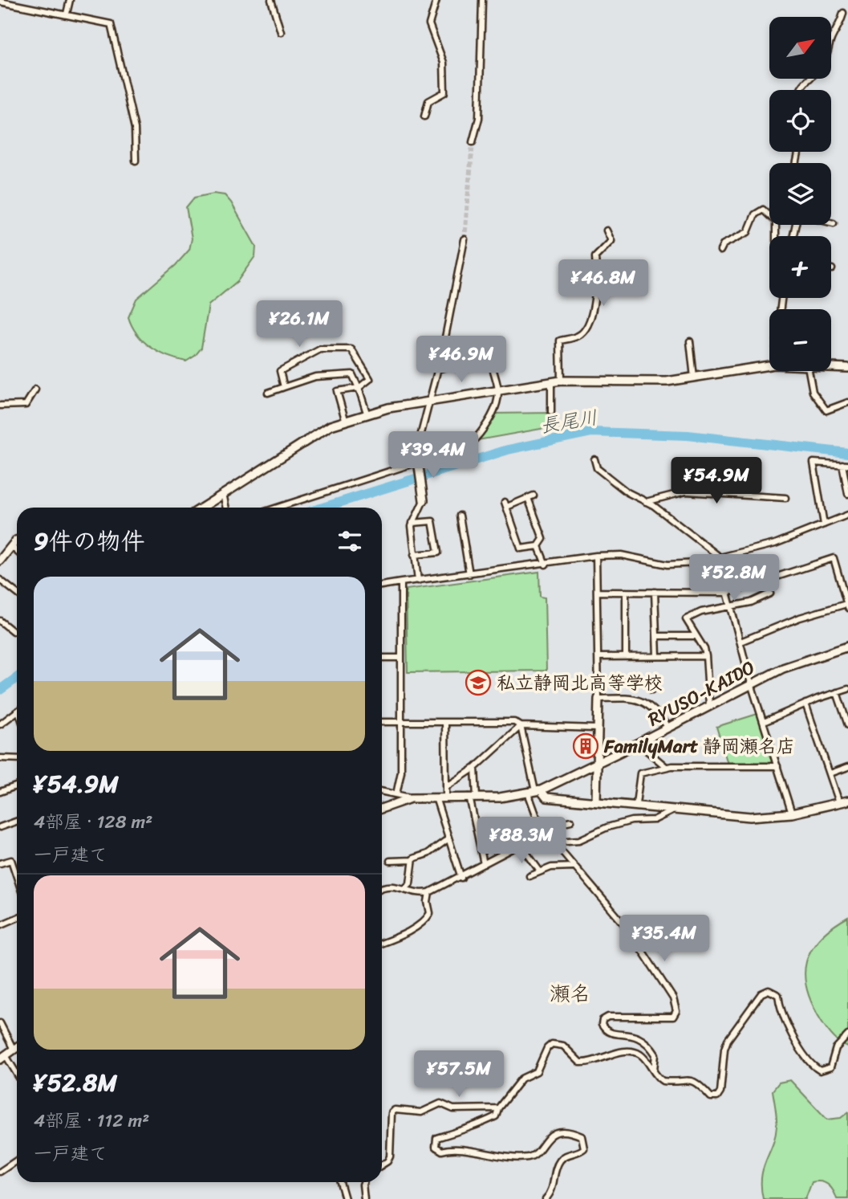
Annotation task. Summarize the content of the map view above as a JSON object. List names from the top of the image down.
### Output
{
  "streets": {
    "street": ["RYUSO-KAIDO"]
  },
  "districts": ["瀬名"],
  "water": ["長尾川"],
  "places": {
    "school or university": ["私立静岡北高等学校"],
    "building": ["FamilyMart 静岡瀬名店"]
  },
  "north": "top right",
  "page": {
    "map_buttons": ["+", "−"],
    "price": [
      "¥46.8M",
      "¥26.1M",
      "¥46.9M",
      "¥39.4M",
      "¥54.9M",
      "¥52.8M",
      "¥88.3M",
      "¥35.4M",
      "¥57.5M"
    ],
    "heading": "9件の物件",
    "list": [
      {
        "name": "¥54.9M",
        "note": "4部屋 · 128 m² · 一戸建て"
      },
      {
        "name": "¥52.8M",
        "note": "4部屋 · 112 m² · 一戸建て"
      }
    ]
  }
}
